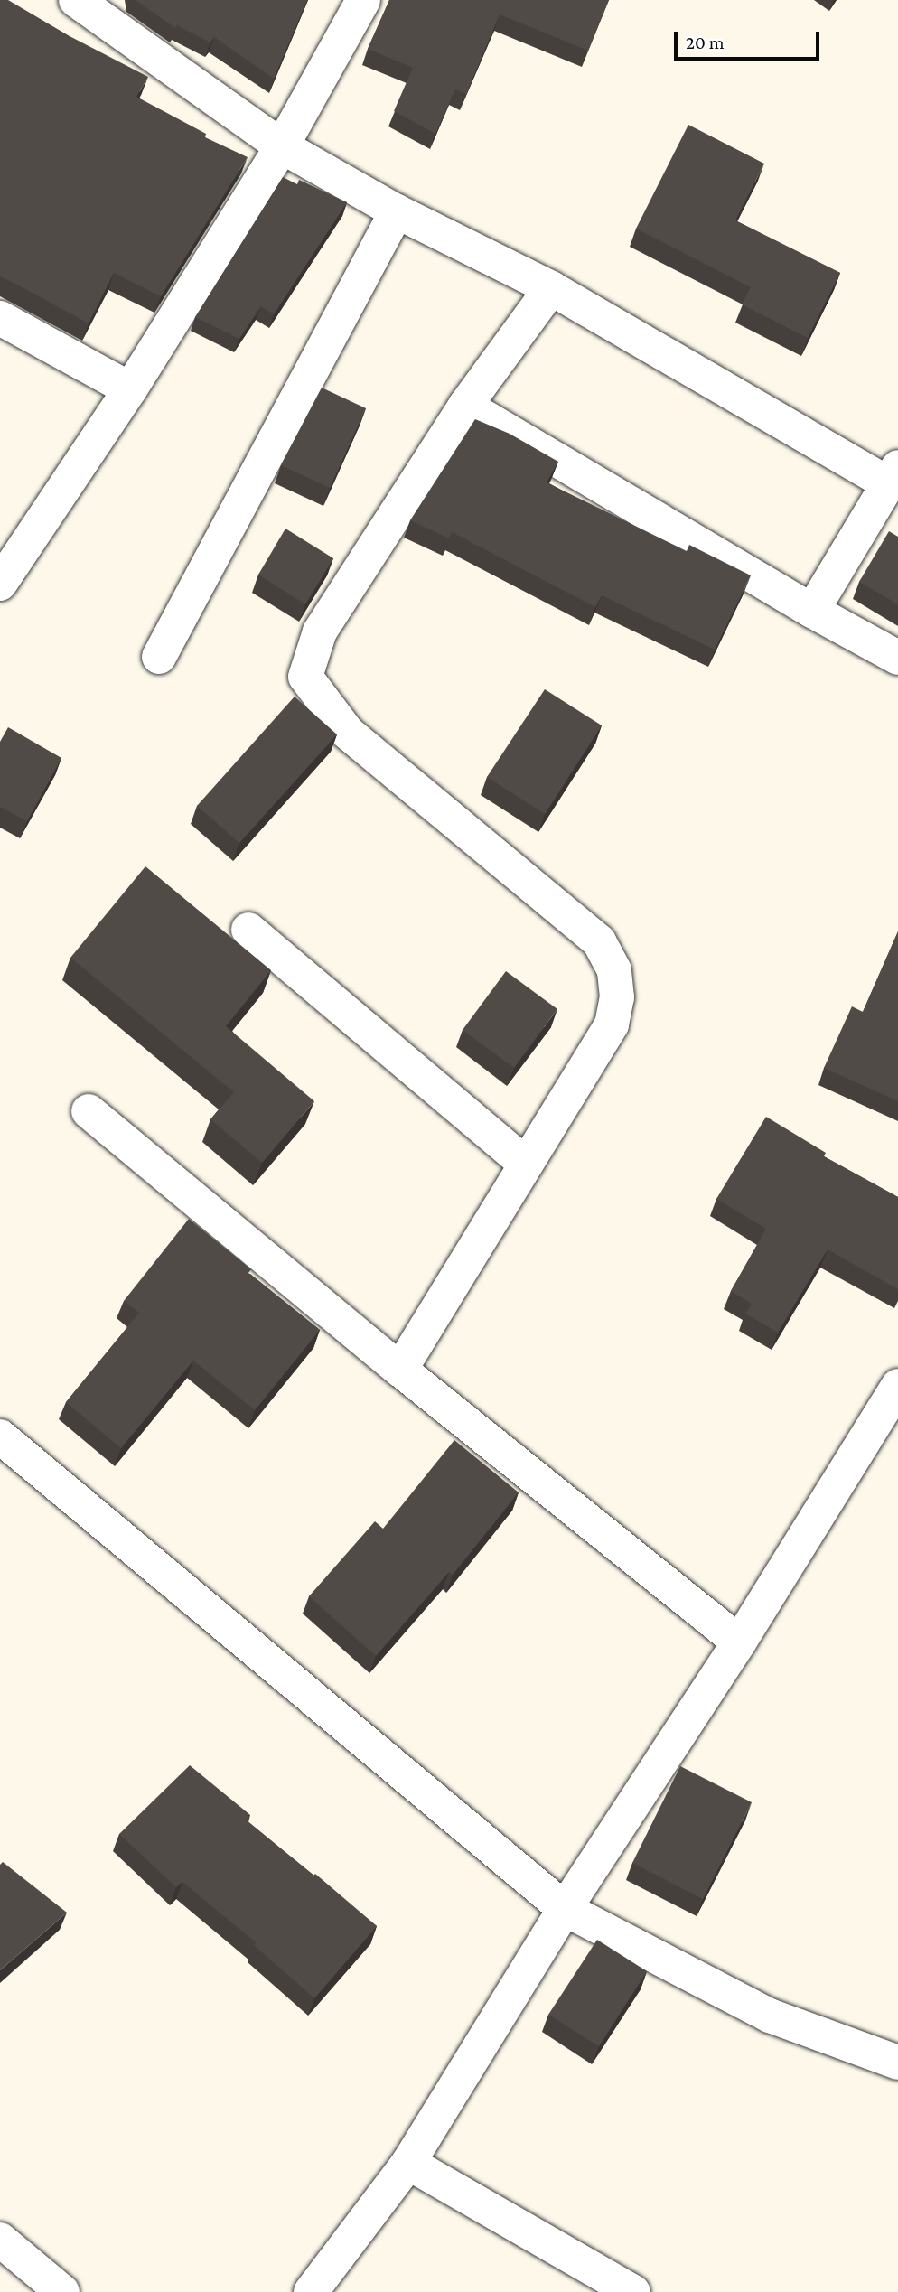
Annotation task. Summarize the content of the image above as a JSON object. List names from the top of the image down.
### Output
{
  "scale_bar": "20 m"
}
